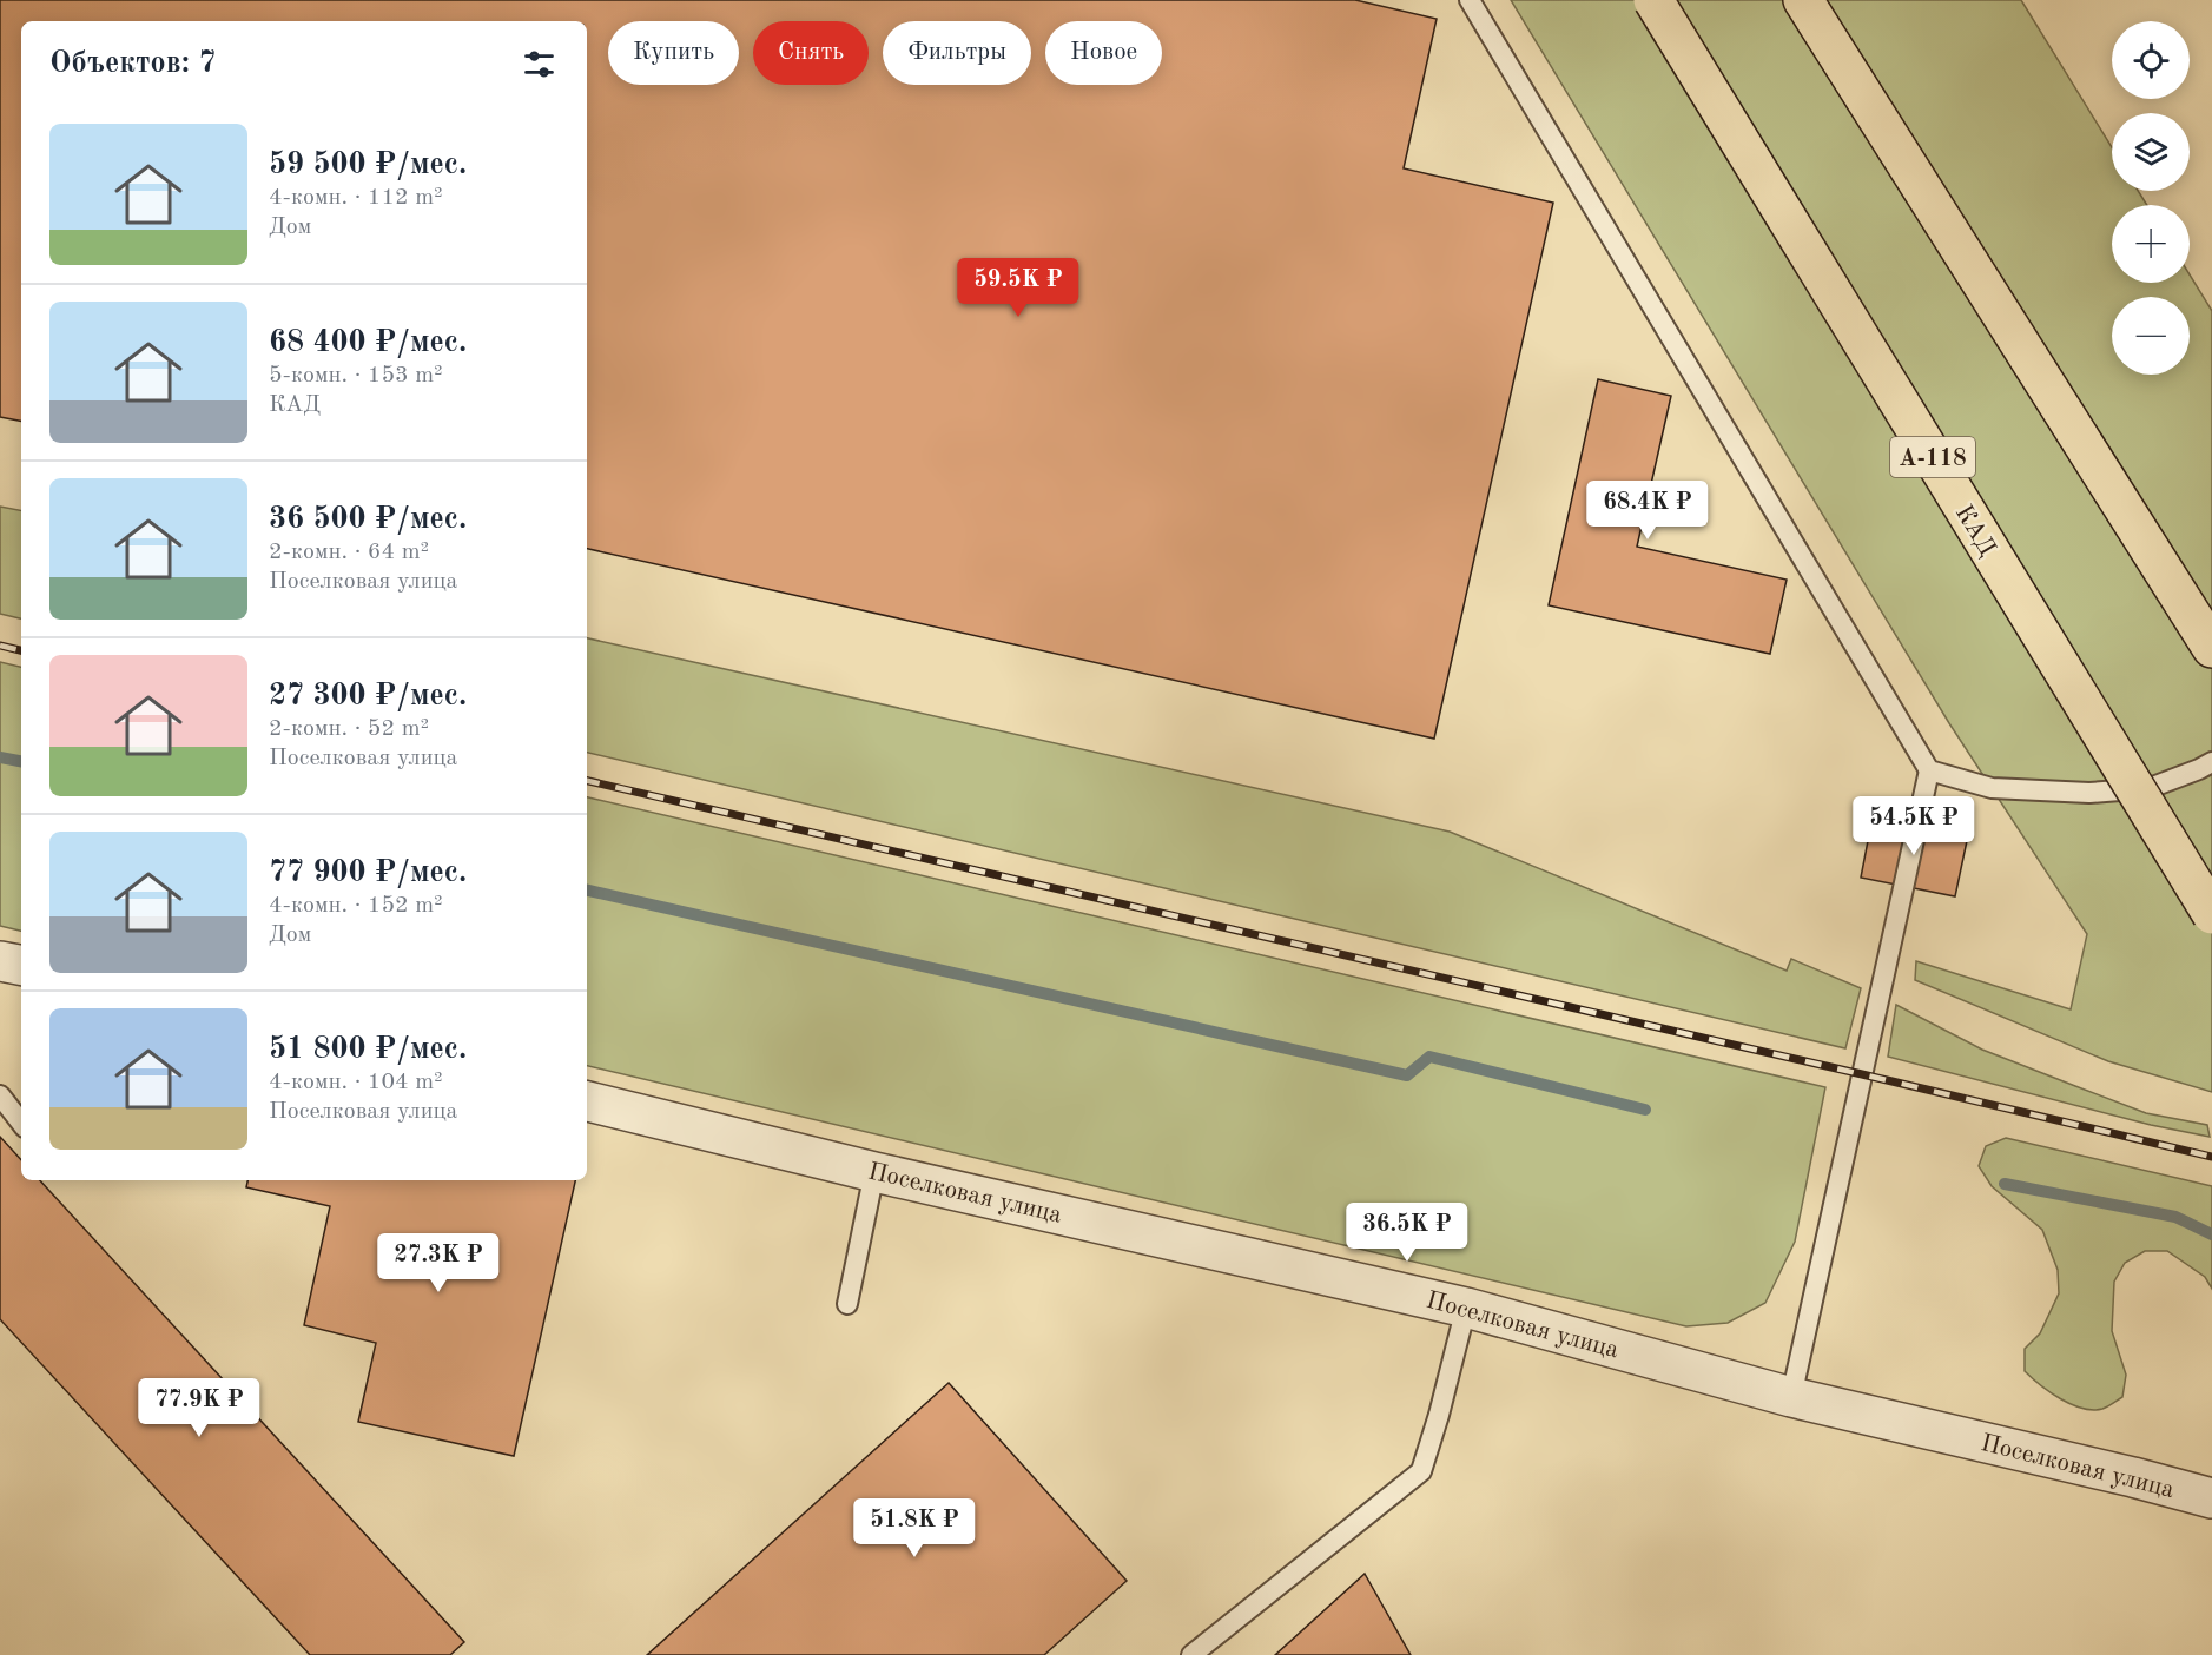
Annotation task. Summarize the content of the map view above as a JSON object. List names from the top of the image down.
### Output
{
  "streets": {
    "highway": ["А-118", "КАД"],
    "street": ["Поселковая улица"]
  },
  "page": {
    "map_buttons": ["+", "−"],
    "chip": [
      "Купить",
      "Снять",
      "Фильтры",
      "Новое"
    ],
    "heading": "Объектов: 7",
    "list": [
      {
        "name": "59 500 ₽/мес.",
        "note": "4-комн. · 112 m² · Дом"
      },
      {
        "name": "68 400 ₽/мес.",
        "note": "5-комн. · 153 m² · КАД"
      },
      {
        "name": "36 500 ₽/мес.",
        "note": "2-комн. · 64 m² · Поселковая улица"
      },
      {
        "name": "27 300 ₽/мес.",
        "note": "2-комн. · 52 m² · Поселковая улица"
      },
      {
        "name": "77 900 ₽/мес.",
        "note": "4-комн. · 152 m² · Дом"
      },
      {
        "name": "51 800 ₽/мес.",
        "note": "4-комн. · 104 m² · Поселковая улица"
      }
    ],
    "price": [
      "59.5K ₽",
      "68.4K ₽",
      "54.5K ₽",
      "36.5K ₽",
      "27.3K ₽",
      "77.9K ₽",
      "51.8K ₽"
    ]
  }
}
